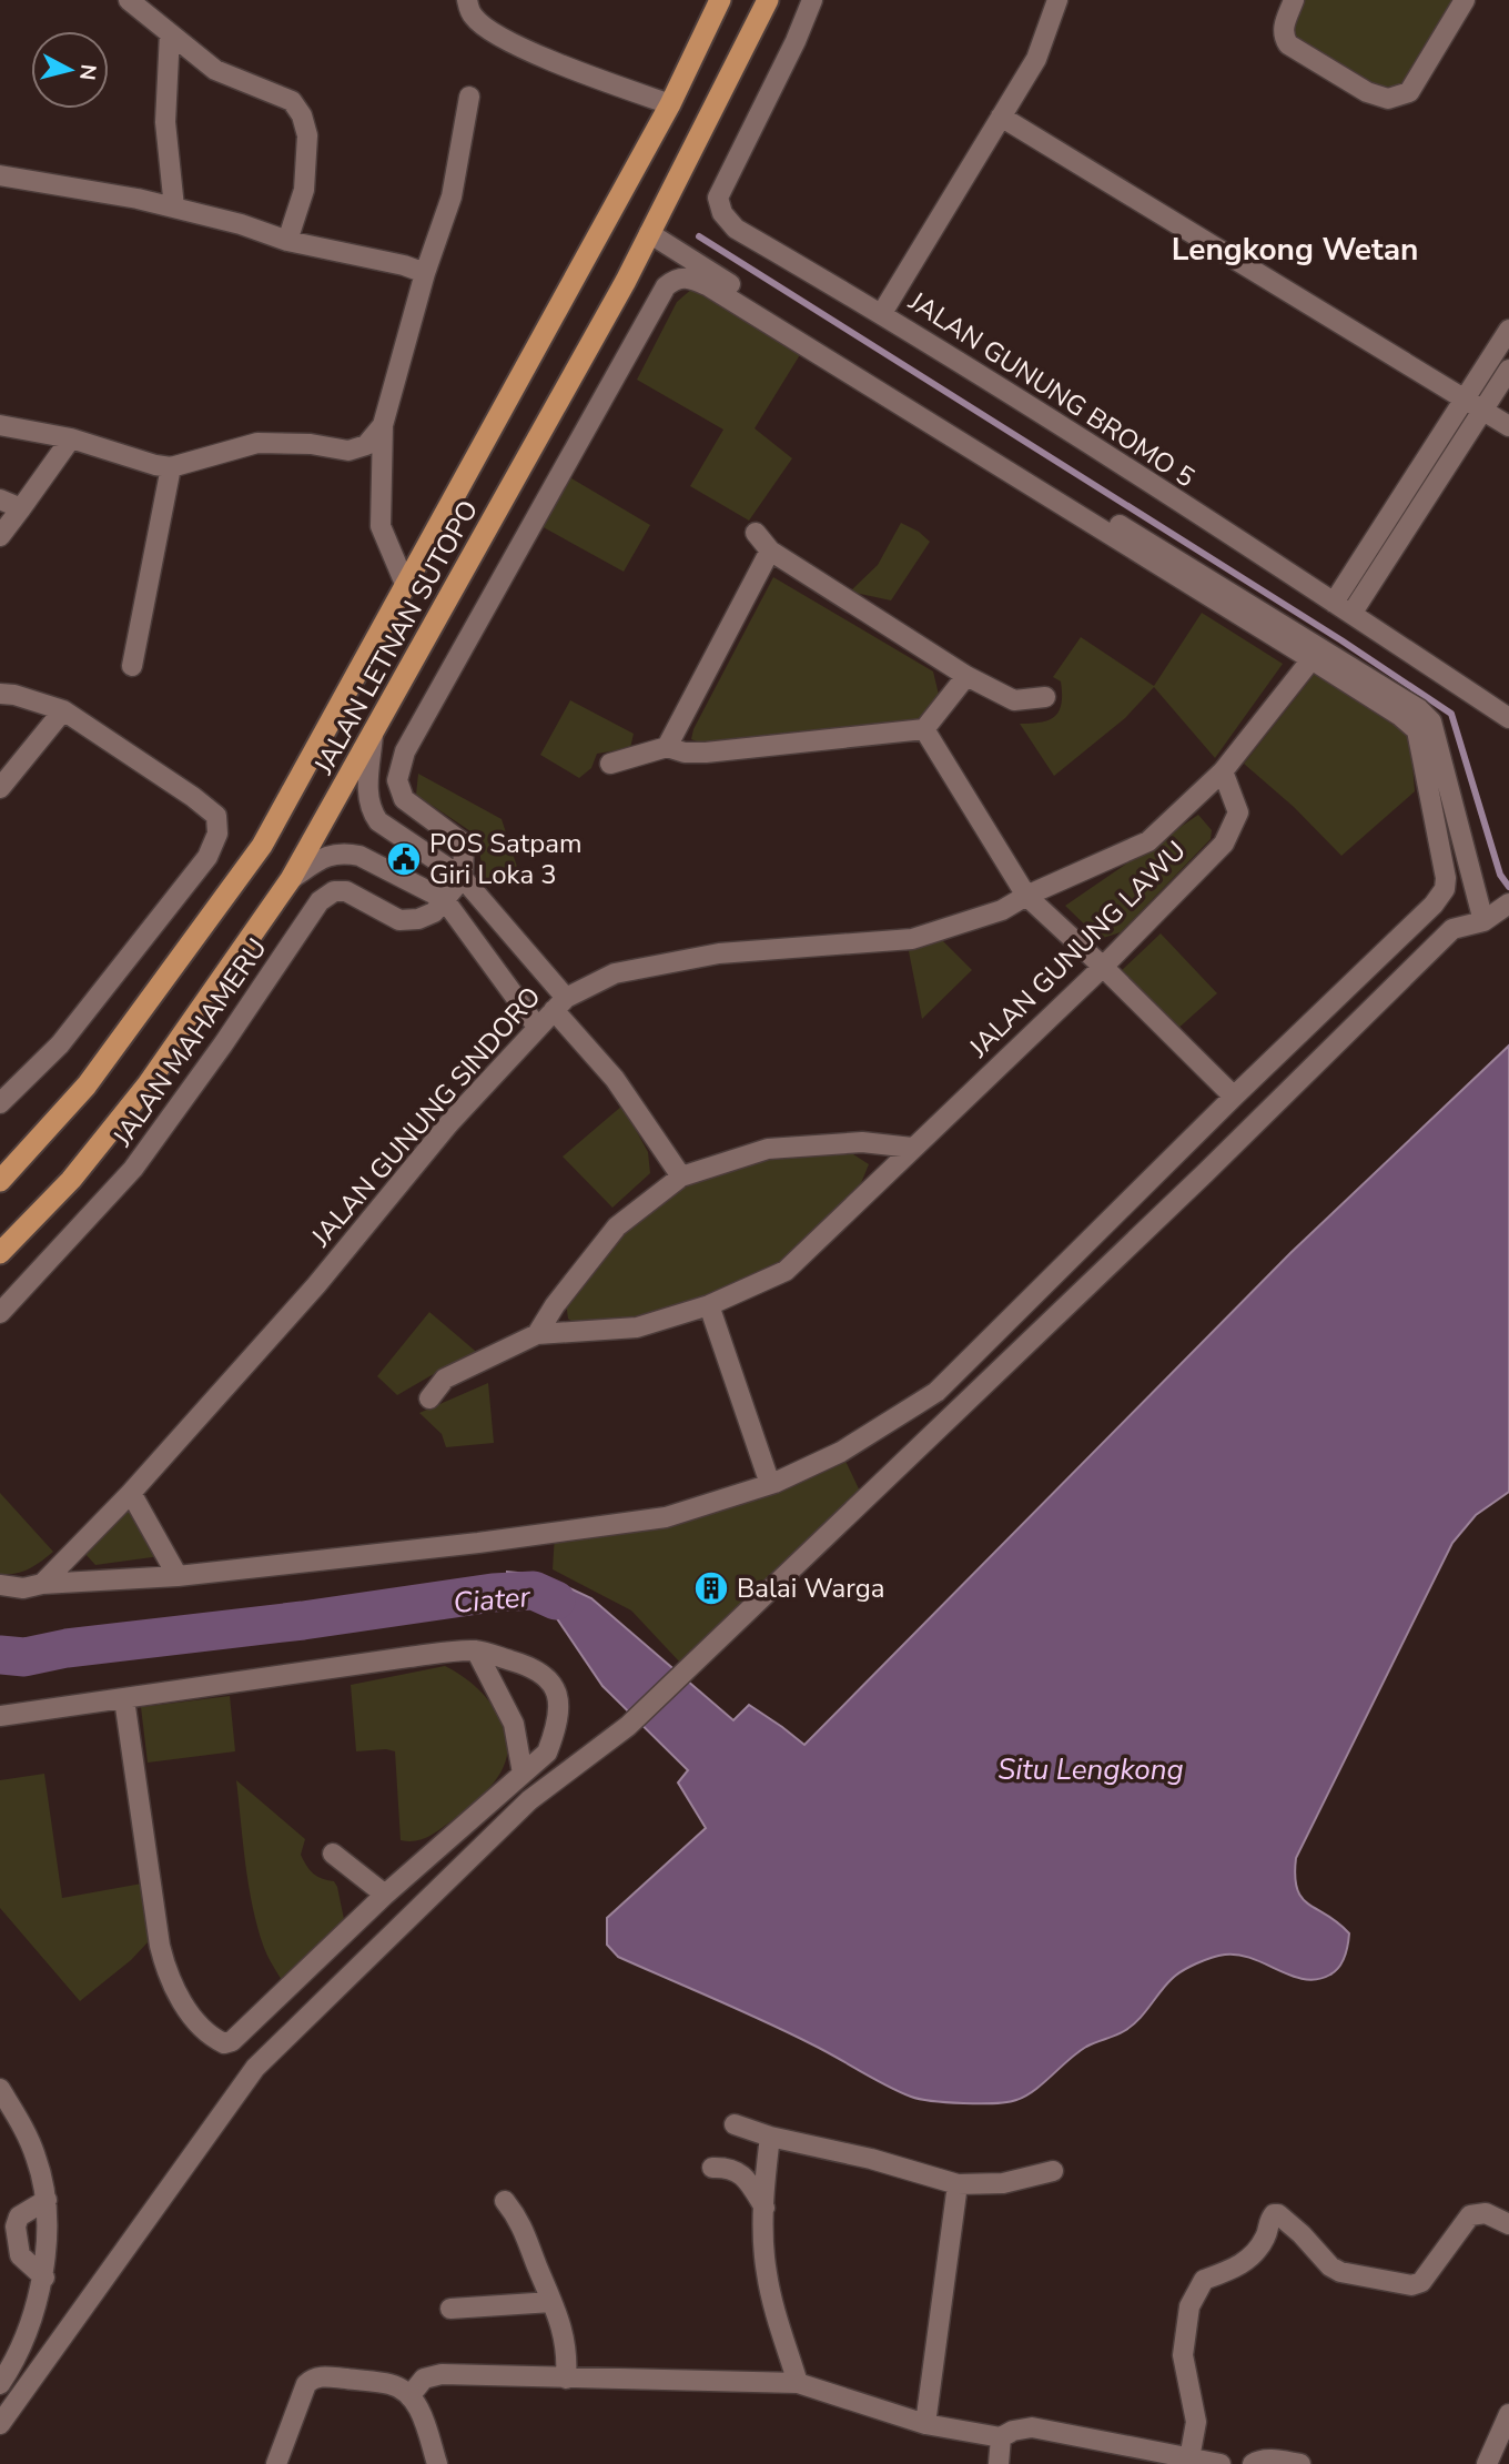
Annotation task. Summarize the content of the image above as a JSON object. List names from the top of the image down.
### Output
{
  "streets": {
    "main road": ["JALAN LETNAN SUTOPO"],
    "street": [
      "JALAN GUNUNG BROMO 5",
      "JALAN GUNUNG LAWU",
      "JALAN MAHAMERU",
      "JALAN GUNUNG SINDORO"
    ]
  },
  "crossings": [
    ["JALAN GUNUNG LAWU", "JALAN GUNUNG SINDORO"]
  ],
  "districts": ["Lengkong Wetan"],
  "water": ["Ciater", "Situ Lengkong"],
  "places": {
    "public building": ["POS Satpam Giri Loka 3"],
    "building": ["Balai Warga"]
  },
  "north": "right"
}
